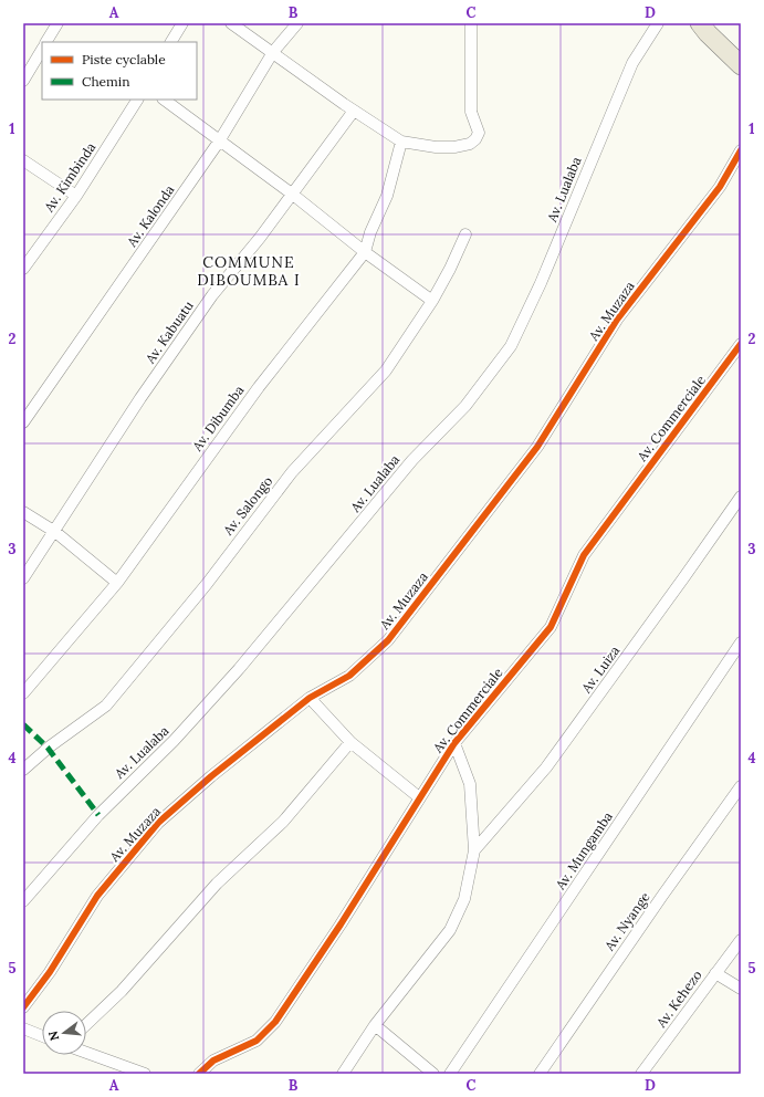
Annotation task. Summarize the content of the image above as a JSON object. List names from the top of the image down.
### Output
{
  "streets": {
    "street": [
      "Av. Kimbinda",
      "Av. Lualaba",
      "Av. Kalonda",
      "Av. Muzaza",
      "Av. Kabuatu",
      "Av. Dibumba",
      "Av. Commerciale",
      "Av. Salongo",
      "Av. Luiza",
      "Av. Mungamba",
      "Av. Nyange",
      "Av. Kehezo"
    ]
  },
  "districts": ["COMMUNE DIBOUMBA I"],
  "legend": ["Piste cyclable", "Chemin"],
  "north": "left",
  "grid": {
    "columns": [
      "A",
      "B",
      "C",
      "D"
    ],
    "rows": [
      "1",
      "2",
      "3",
      "4",
      "5"
    ]
  }
}
